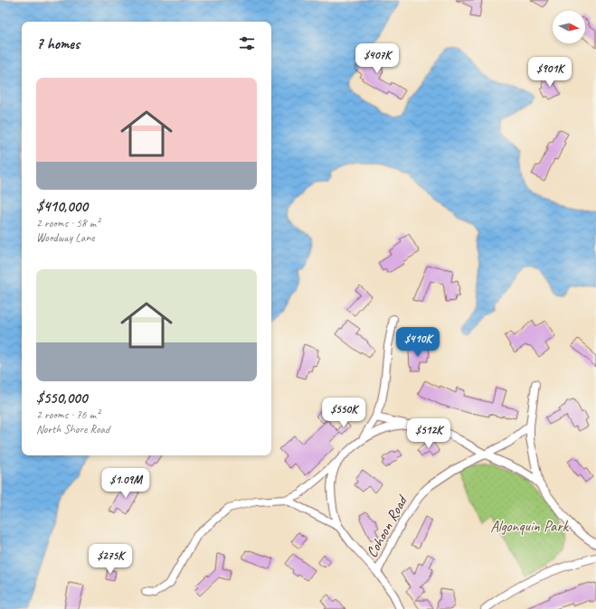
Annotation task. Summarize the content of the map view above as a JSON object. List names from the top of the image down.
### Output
{
  "streets": {
    "street": ["Cohoon Road"]
  },
  "parks": ["Algonquin Park"],
  "north": "right",
  "page": {
    "heading": "7 homes",
    "price": [
      "$407K",
      "$901K",
      "$410K",
      "$550K",
      "$512K",
      "$1.09M",
      "$275K"
    ],
    "list": [
      {
        "name": "$410,000",
        "note": "2 rooms · 58 m² · Woodway Lane"
      },
      {
        "name": "$550,000",
        "note": "2 rooms · 76 m² · North Shore Road"
      }
    ]
  }
}
